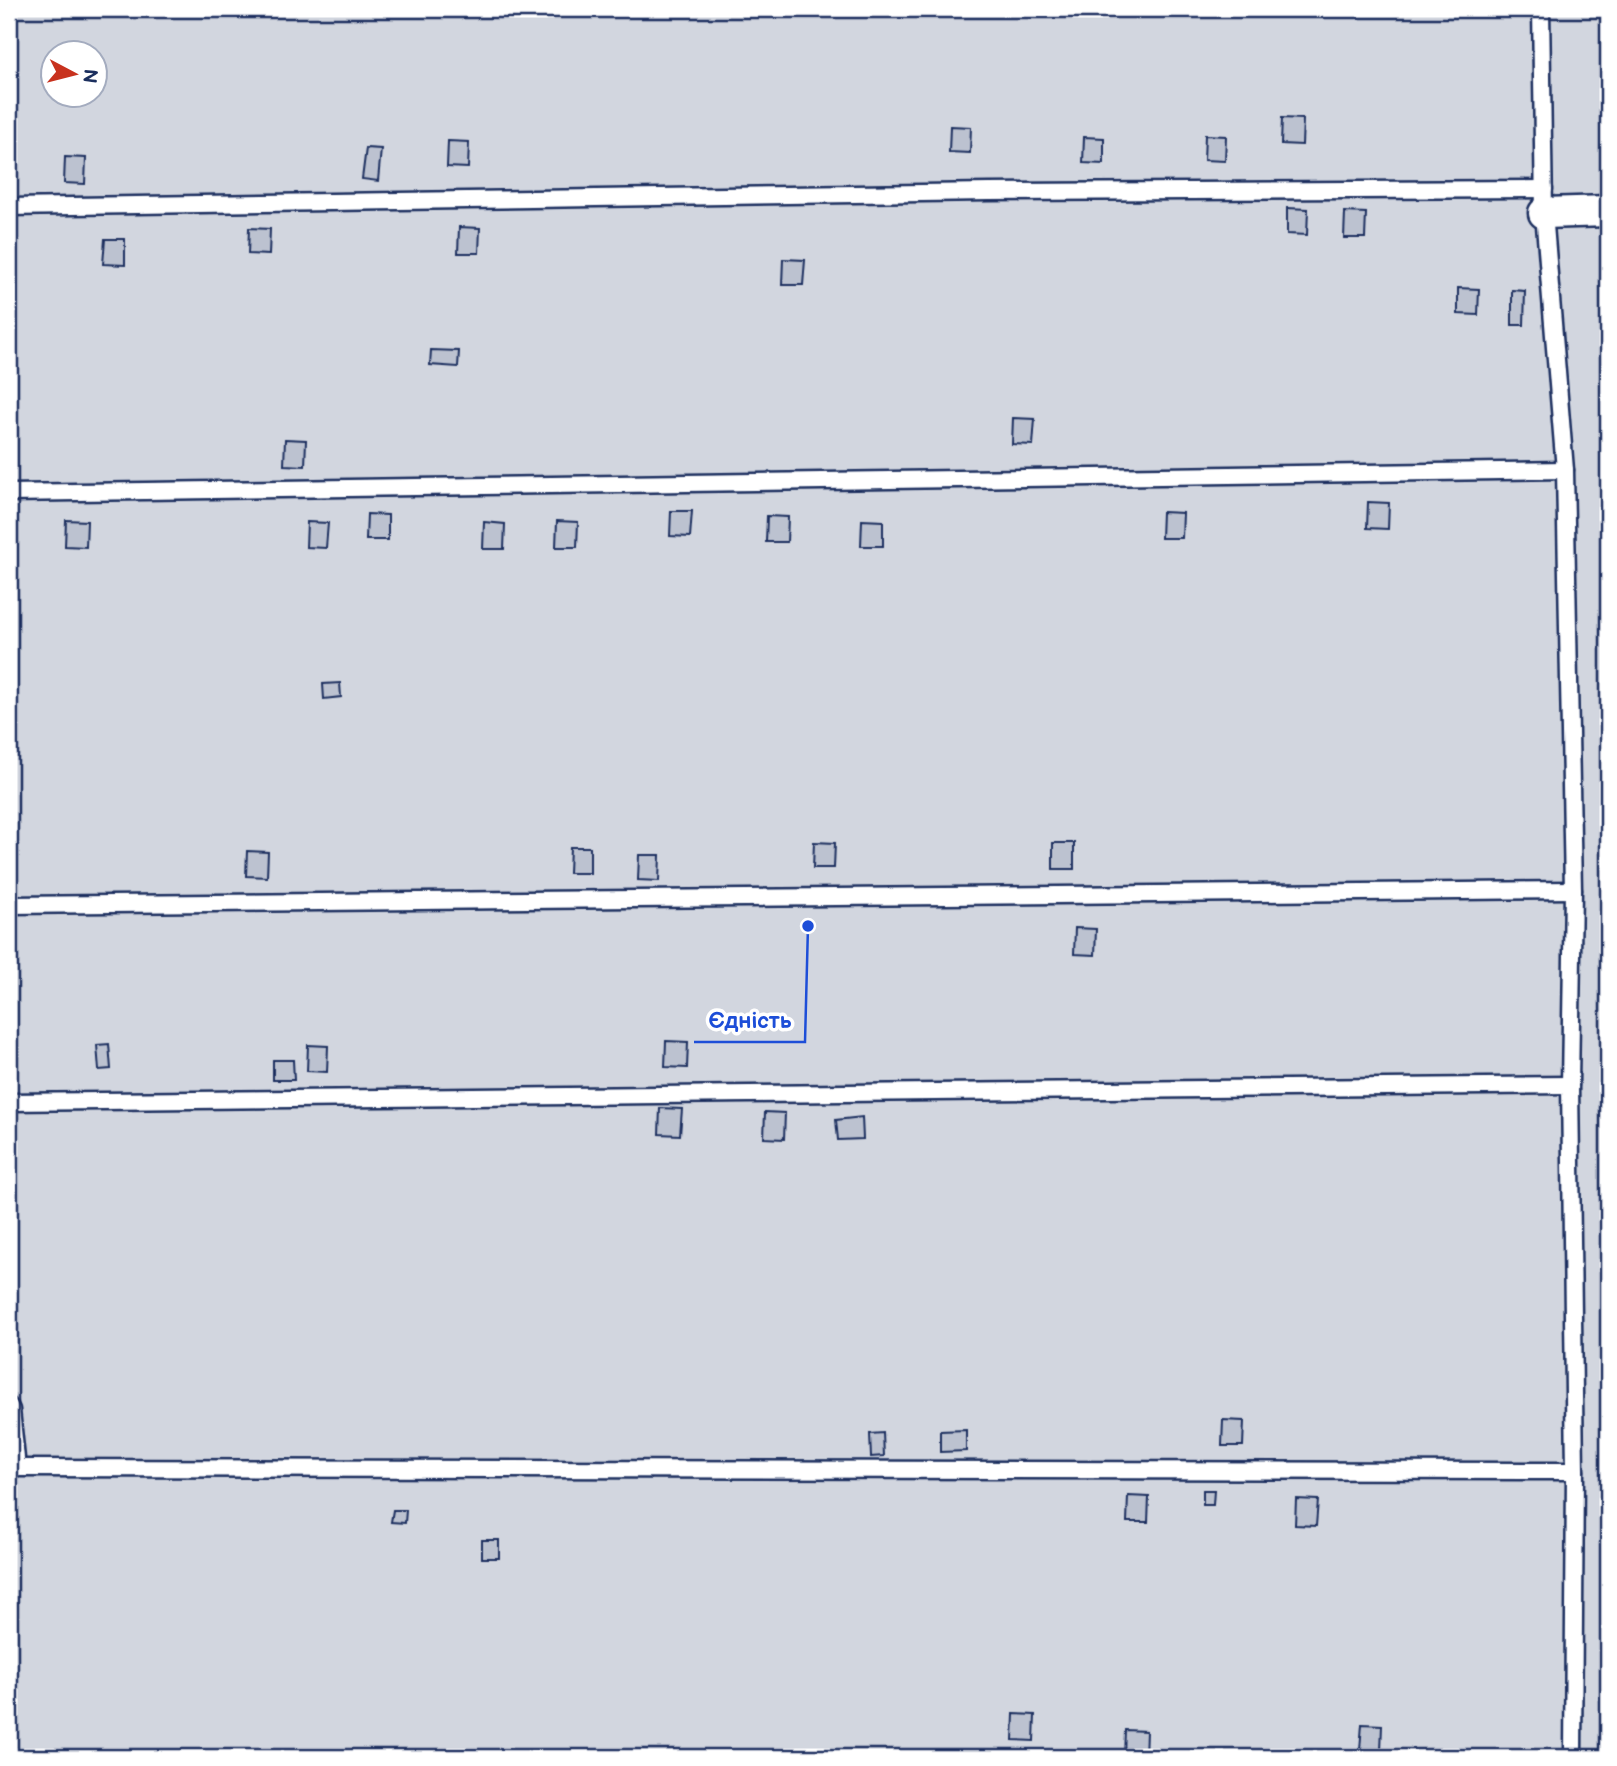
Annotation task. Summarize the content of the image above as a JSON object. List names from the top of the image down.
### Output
{
  "places": ["Єдність"],
  "north": "right"
}
